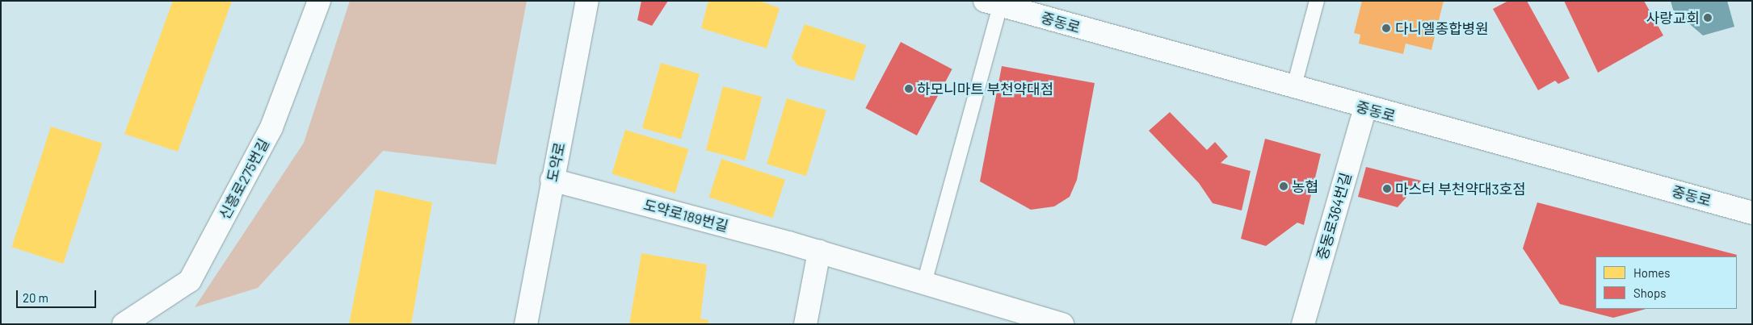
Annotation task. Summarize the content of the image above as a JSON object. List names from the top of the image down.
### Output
{
  "streets": {
    "street": [
      "중동로",
      "도약로",
      "신흥로275번길",
      "도약로189번길",
      "중동로364번길"
    ]
  },
  "crossings": [
    ["중동로", "도약로189번길"],
    ["중동로", "중동로364번길"],
    ["도약로", "도약로189번길"]
  ],
  "places": [
    "사랑교회",
    "다니엘종합병원",
    "하모니마트 부천약대점",
    "농협",
    "마스터 부천약대3호점"
  ],
  "legend": ["Homes", "Shops"],
  "scale_bar": "20 m"
}
